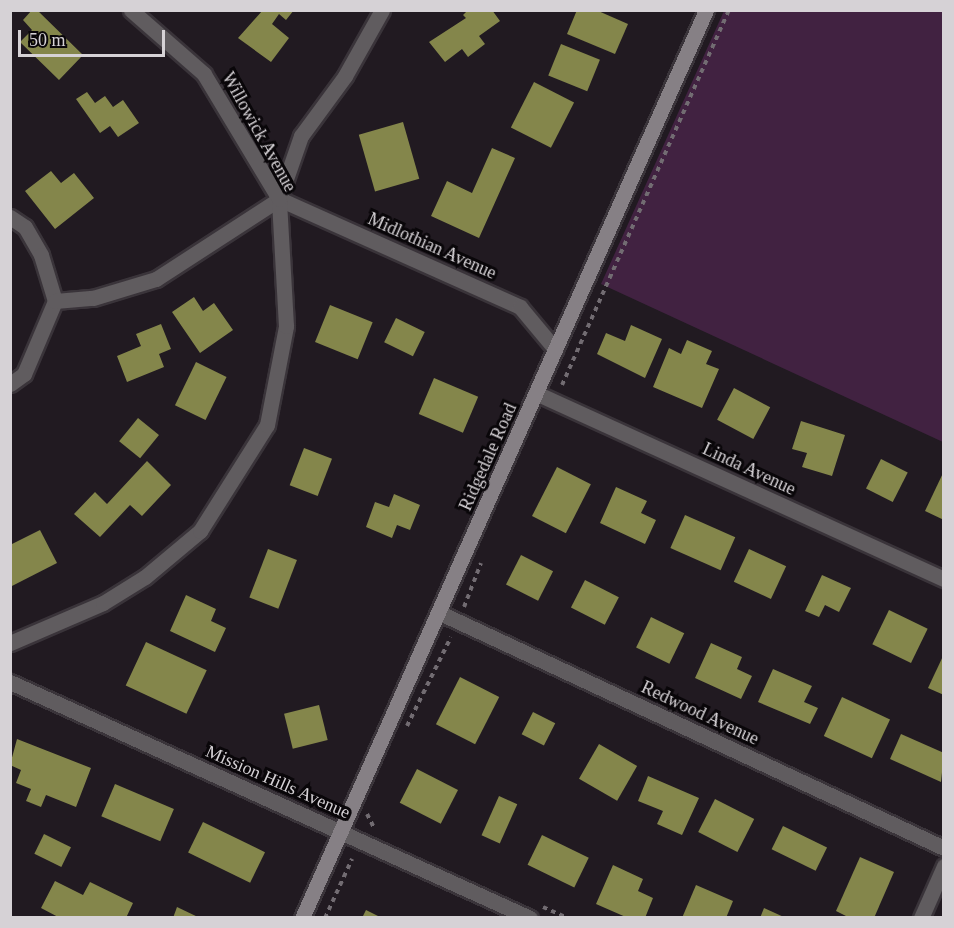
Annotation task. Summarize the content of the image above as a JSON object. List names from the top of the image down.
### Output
{
  "streets": {
    "street": [
      "Willowick Avenue",
      "Midlothian Avenue",
      "Ridgedale Road",
      "Linda Avenue",
      "Redwood Avenue",
      "Mission Hills Avenue"
    ]
  },
  "crossings": [
    ["Willowick Avenue", "Midlothian Avenue"],
    ["Midlothian Avenue", "Ridgedale Road"],
    ["Ridgedale Road", "Linda Avenue"],
    ["Ridgedale Road", "Redwood Avenue"],
    ["Ridgedale Road", "Mission Hills Avenue"]
  ],
  "scale_bar": "50 m"
}
